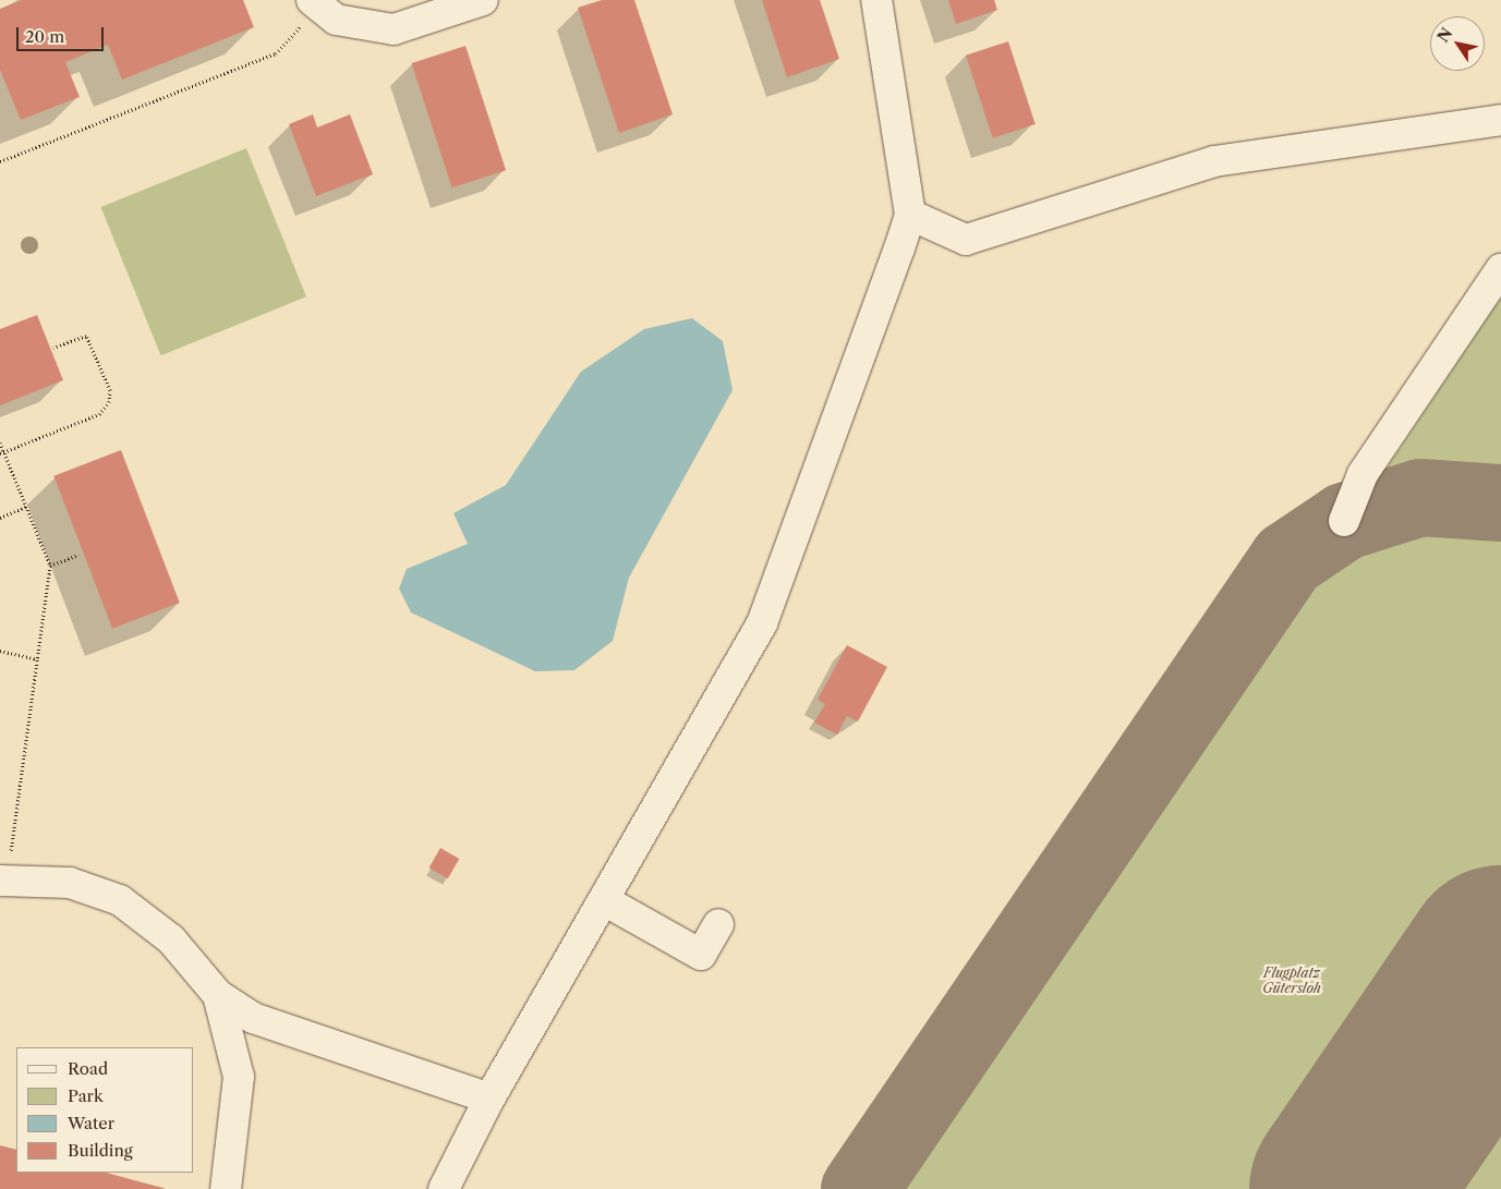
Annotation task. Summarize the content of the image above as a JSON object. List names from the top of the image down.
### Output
{
  "parks": ["Flugplatz Gütersloh"],
  "legend": [
    "Road",
    "Park",
    "Water",
    "Building"
  ],
  "scale_bar": "20 m",
  "north": "top left"
}
